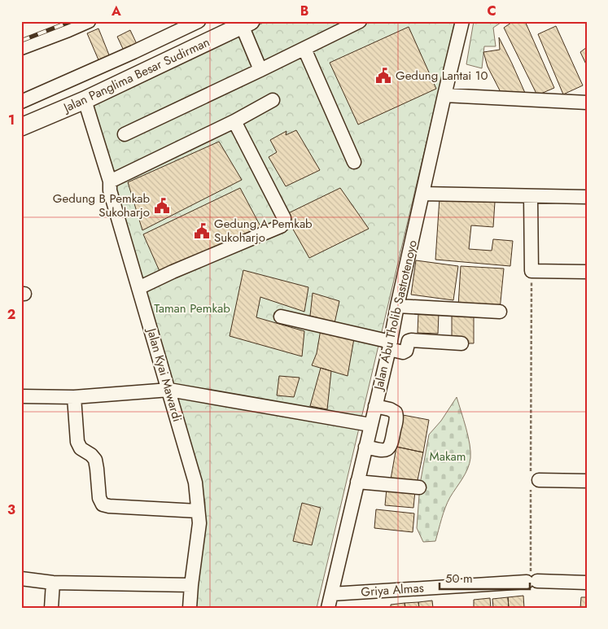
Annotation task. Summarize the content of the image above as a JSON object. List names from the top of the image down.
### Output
{
  "streets": {
    "main road": ["Jalan Panglima Besar Sudirman"],
    "street": ["Jalan Abu Tholib Sastrotenoyo", "Jalan Kyai Mawardi", "Griya Almas"]
  },
  "crossings": [
    ["Jalan Panglima Besar Sudirman", "Jalan Kyai Mawardi"],
    ["Jalan Abu Tholib Sastrotenoyo", "Griya Almas"]
  ],
  "parks": ["Taman Pemkab", "Makam"],
  "places": {
    "public building": ["Gedung Lantai 10", "Gedung B Pemkab Sukoharjo", "Gedung A Pemkab Sukoharjo"]
  },
  "scale_bar": "50 m",
  "grid": {
    "columns": ["A", "B", "C"],
    "rows": ["1", "2", "3"]
  }
}
